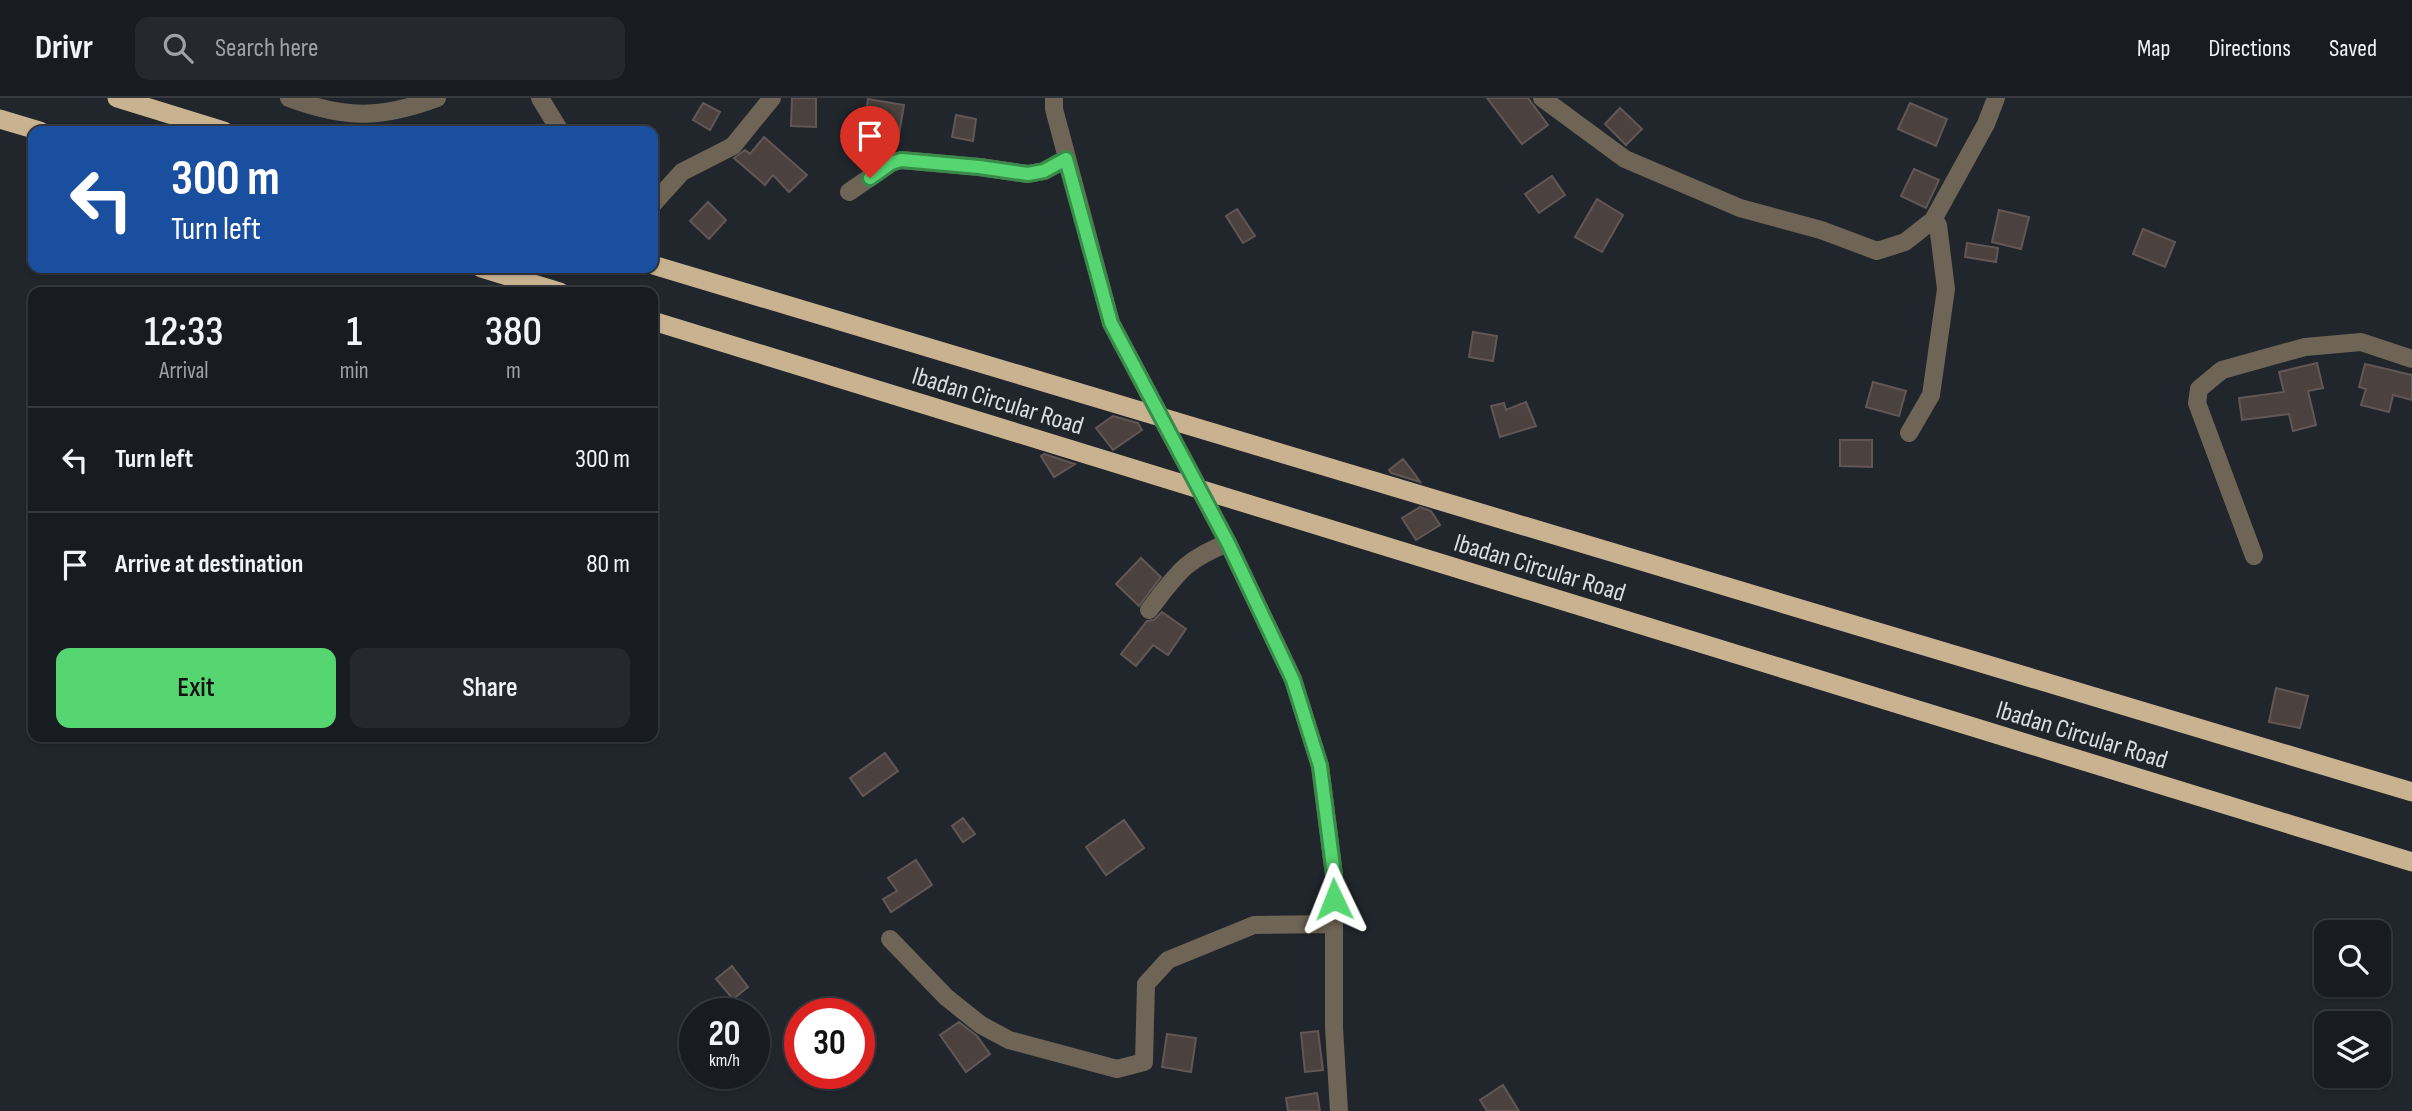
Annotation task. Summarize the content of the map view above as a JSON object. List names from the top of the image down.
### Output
{
  "streets": {
    "highway": ["Ibadan Circular Road"]
  },
  "page": {
    "header": "Drivr",
    "search": "Search here",
    "nav": ["Map", "Directions", "Saved"],
    "turn": ["300 m", "Turn left"],
    "eta": [
      "12:33",
      "Arrival",
      "1",
      "min",
      "380",
      "m"
    ],
    "list": [
      {
        "name": "Turn left",
        "value": "300 m"
      },
      {
        "name": "Arrive at destination",
        "value": "80 m"
      }
    ],
    "buttons": ["Exit", "Share"],
    "speed": "20 km/h",
    "limit": "30"
  }
}
